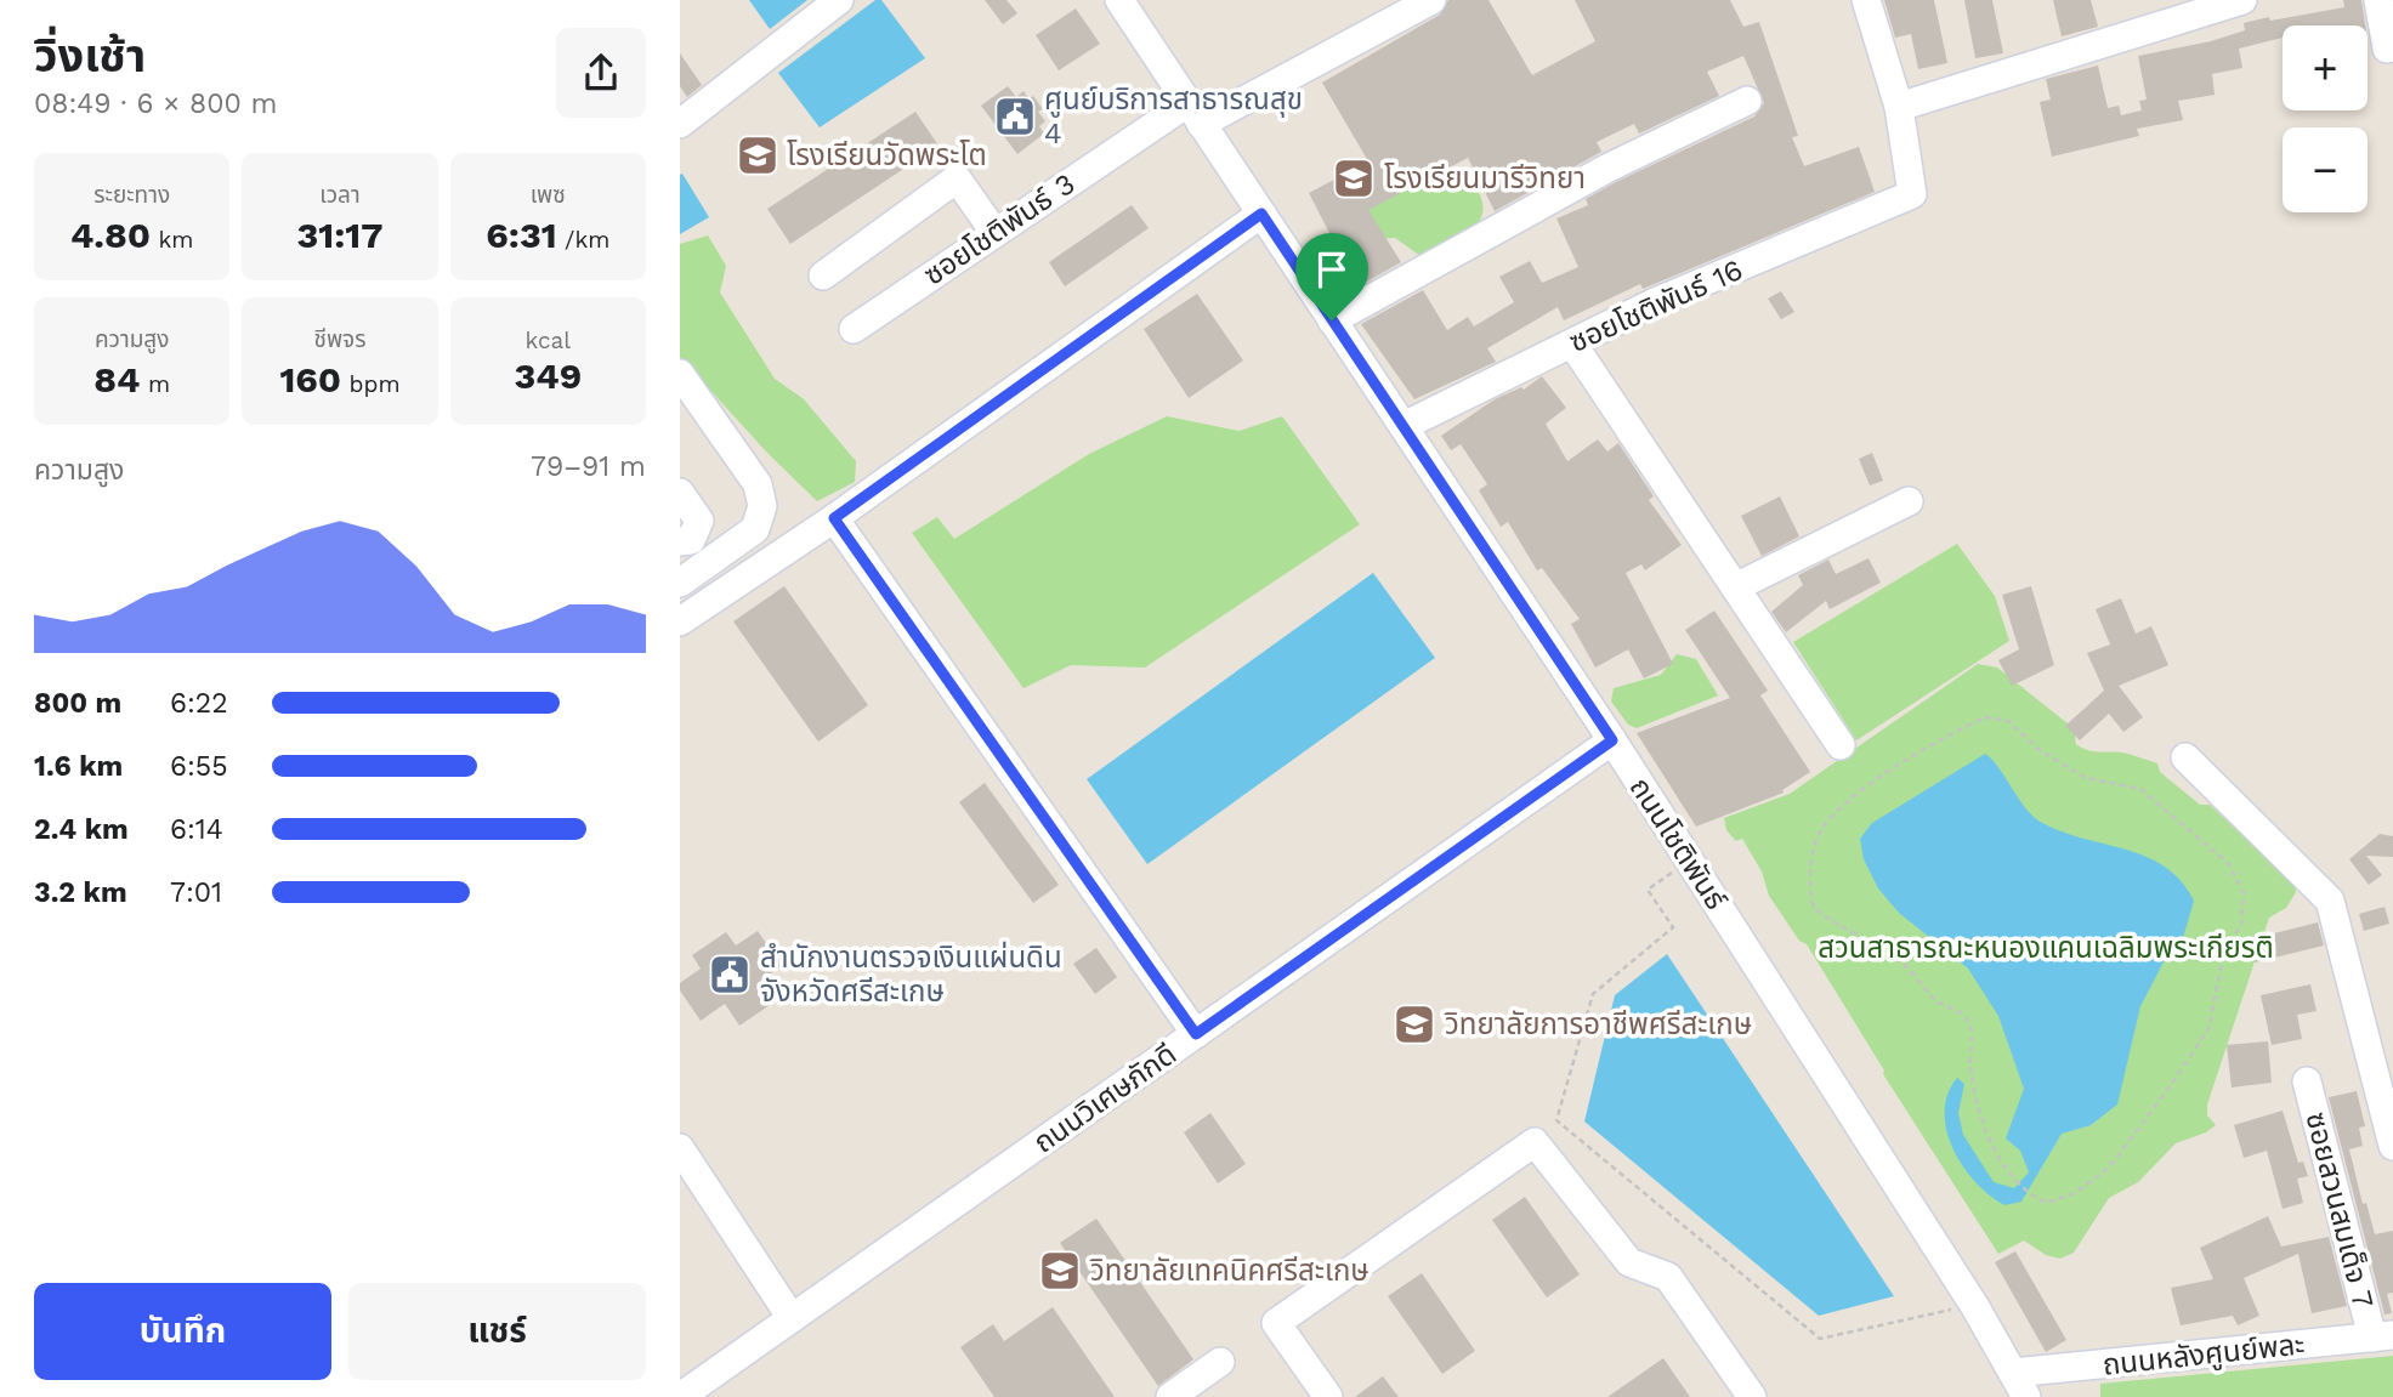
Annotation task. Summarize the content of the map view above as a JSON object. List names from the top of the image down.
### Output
{
  "streets": {
    "street": [
      "ซอยโชติพันธ์ 3",
      "ซอยโชติพันธ์ 16",
      "ถนนโชติพันธ์",
      "ถนนวิเศษภักดี",
      "ซอยสวนสมเด็จ 7",
      "ถนนหลังศูนย์พละ"
    ]
  },
  "crossings": [
    ["ซอยโชติพันธ์ 3", "ถนนโชติพันธ์"],
    ["ซอยโชติพันธ์ 16", "ถนนโชติพันธ์"],
    ["ถนนโชติพันธ์", "ถนนวิเศษภักดี"],
    ["ถนนโชติพันธ์", "ถนนหลังศูนย์พละ"],
    ["ซอยสวนสมเด็จ 7", "ถนนหลังศูนย์พละ"]
  ],
  "parks": ["สวนสาธารณะหนองแคนเฉลิมพระเกียรติ"],
  "places": {
    "public building": ["ศูนย์บริการสาธารณสุข 4", "สำนักงานตรวจเงินแผ่นดิน จังหวัดศรีสะเกษ"],
    "school or university": [
      "โรงเรียนวัดพระโต",
      "โรงเรียนมารีวิทยา",
      "วิทยาลัยการอาชีพศรีสะเกษ",
      "วิทยาลัยเทคนิคศรีสะเกษ"
    ]
  },
  "page": {
    "heading": ["วิ่งเช้า", "08:49 · 6 × 800 m"],
    "map_buttons": ["+", "−"],
    "stats": [
      ["ระยะทาง", "4.80 km"],
      ["เวลา", "31:17"],
      ["เพซ", "6:31 /km"],
      ["ความสูง", "84 m"],
      ["ชีพจร", "160 bpm"],
      ["kcal", "349"]
    ],
    "chart": ["ความสูง", "79–91 m"],
    "list": [
      {
        "name": "800 m",
        "note": "6:22"
      },
      {
        "name": "1.6 km",
        "note": "6:55"
      },
      {
        "name": "2.4 km",
        "note": "6:14"
      },
      {
        "name": "3.2 km",
        "note": "7:01"
      }
    ],
    "buttons": ["บันทึก", "แชร์"]
  }
}
